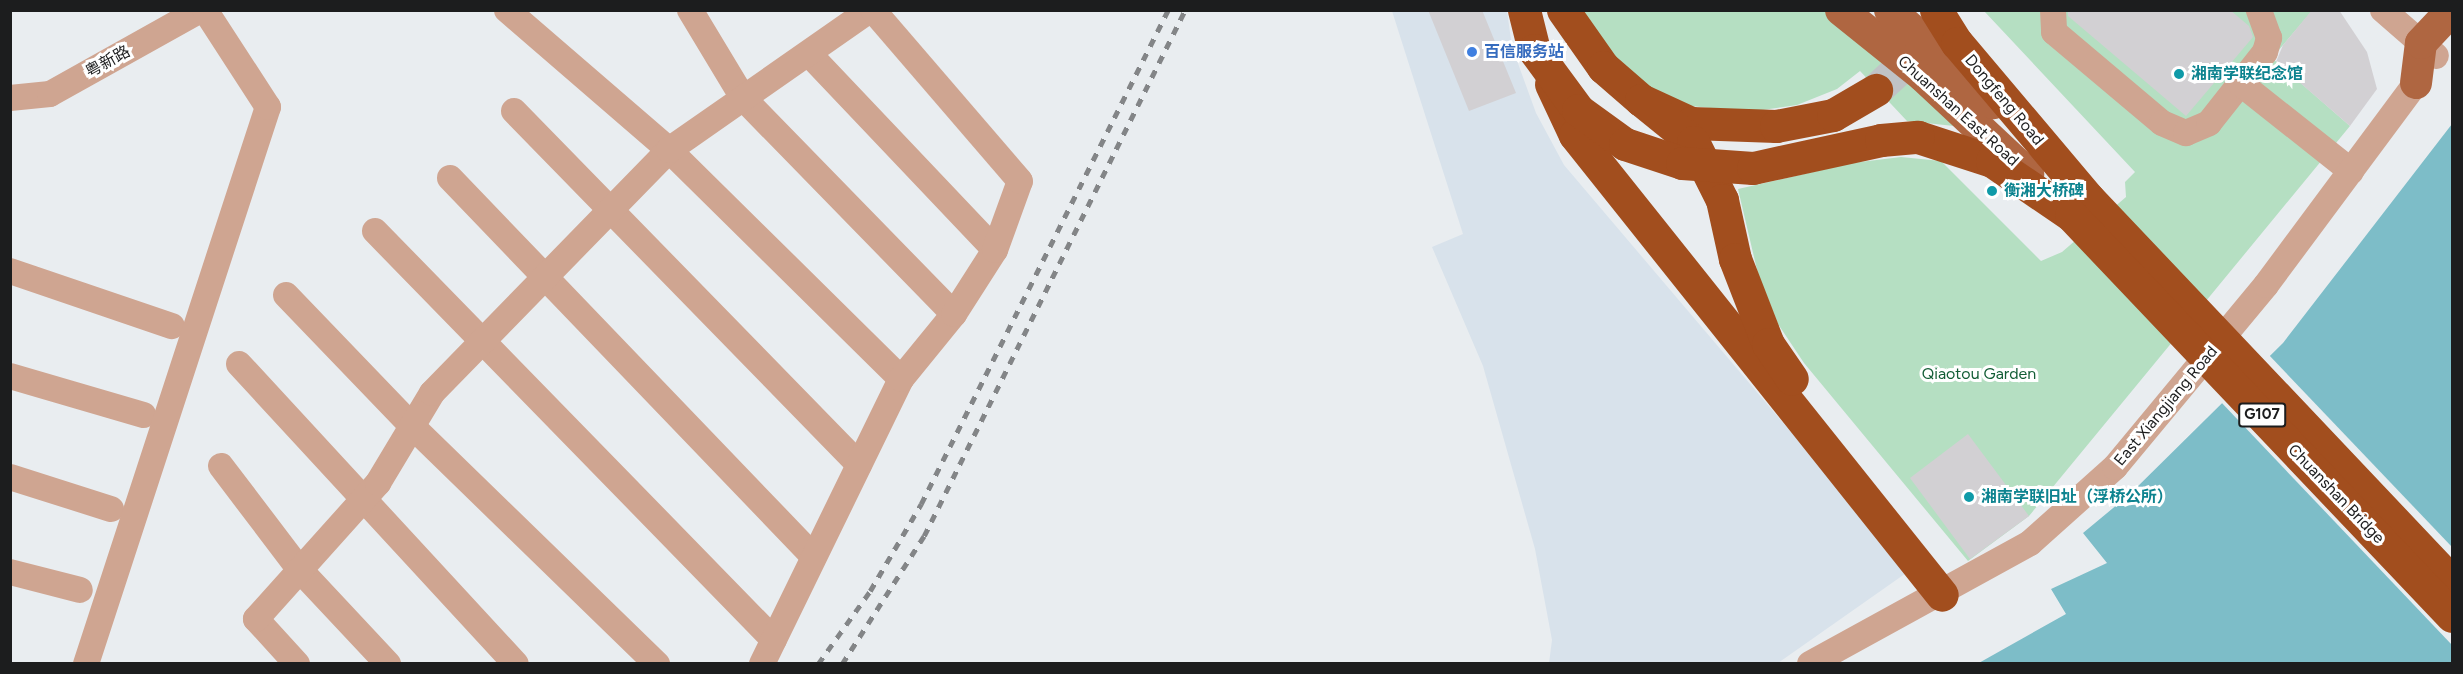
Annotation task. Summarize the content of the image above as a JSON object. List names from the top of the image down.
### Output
{
  "streets": {
    "highway": ["Dongfeng Road", "G107", "Chuanshan Bridge"],
    "main road": ["Chuanshan East Road"],
    "street": ["粤新路", "East Xiangjiang Road"]
  },
  "crossings": [
    ["Dongfeng Road", "Chuanshan East Road"],
    ["Dongfeng Road", "Chuanshan Bridge"],
    ["Chuanshan East Road", "Chuanshan Bridge"]
  ],
  "parks": ["Qiaotou Garden"],
  "places": [
    "百信服务站",
    "湘南学联纪念馆",
    "衡湘大桥碑",
    "湘南学联旧址（浮桥公所）"
  ]
}
